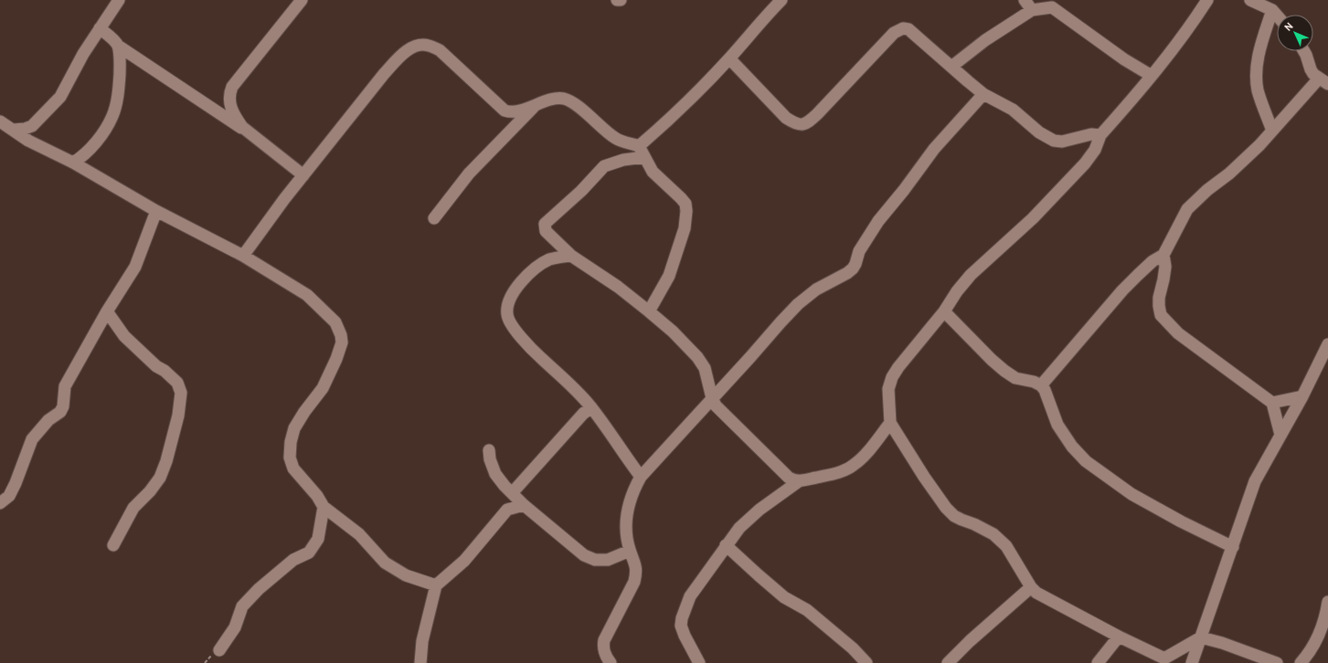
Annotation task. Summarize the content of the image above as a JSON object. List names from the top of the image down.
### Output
{
  "north": "top left"
}
